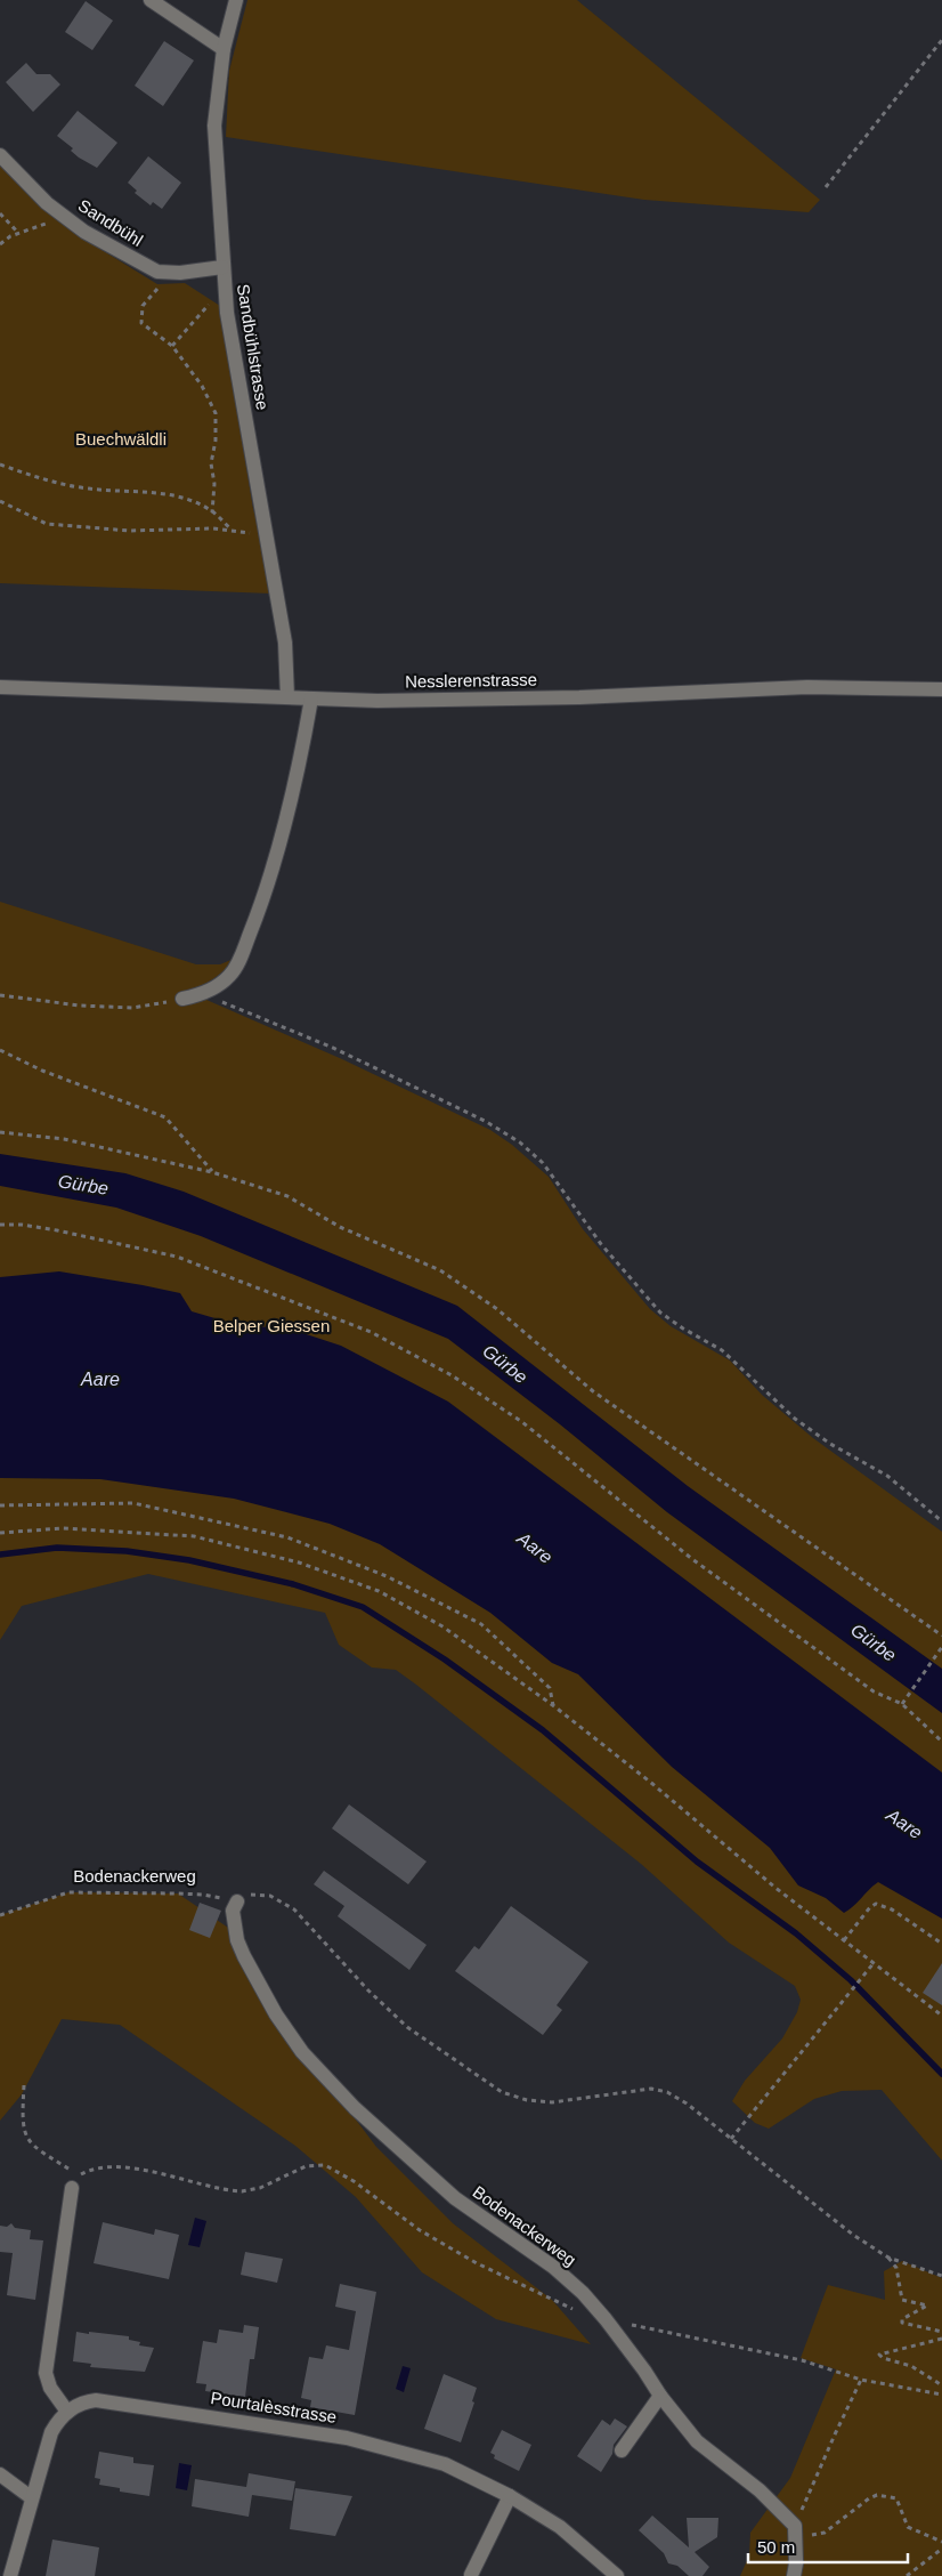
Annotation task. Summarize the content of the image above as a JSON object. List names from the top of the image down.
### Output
{
  "streets": {
    "street": [
      "Sandbühl",
      "Sandbühlstrasse",
      "Nesslerenstrasse",
      "Bodenackerweg",
      "Pourtalèsstrasse"
    ]
  },
  "crossings": [
    ["Sandbühl", "Sandbühlstrasse"],
    ["Sandbühlstrasse", "Nesslerenstrasse"]
  ],
  "water": ["Gürbe", "Aare"],
  "parks": ["Buechwäldli", "Belper Giessen"],
  "scale_bar": "50 m"
}
